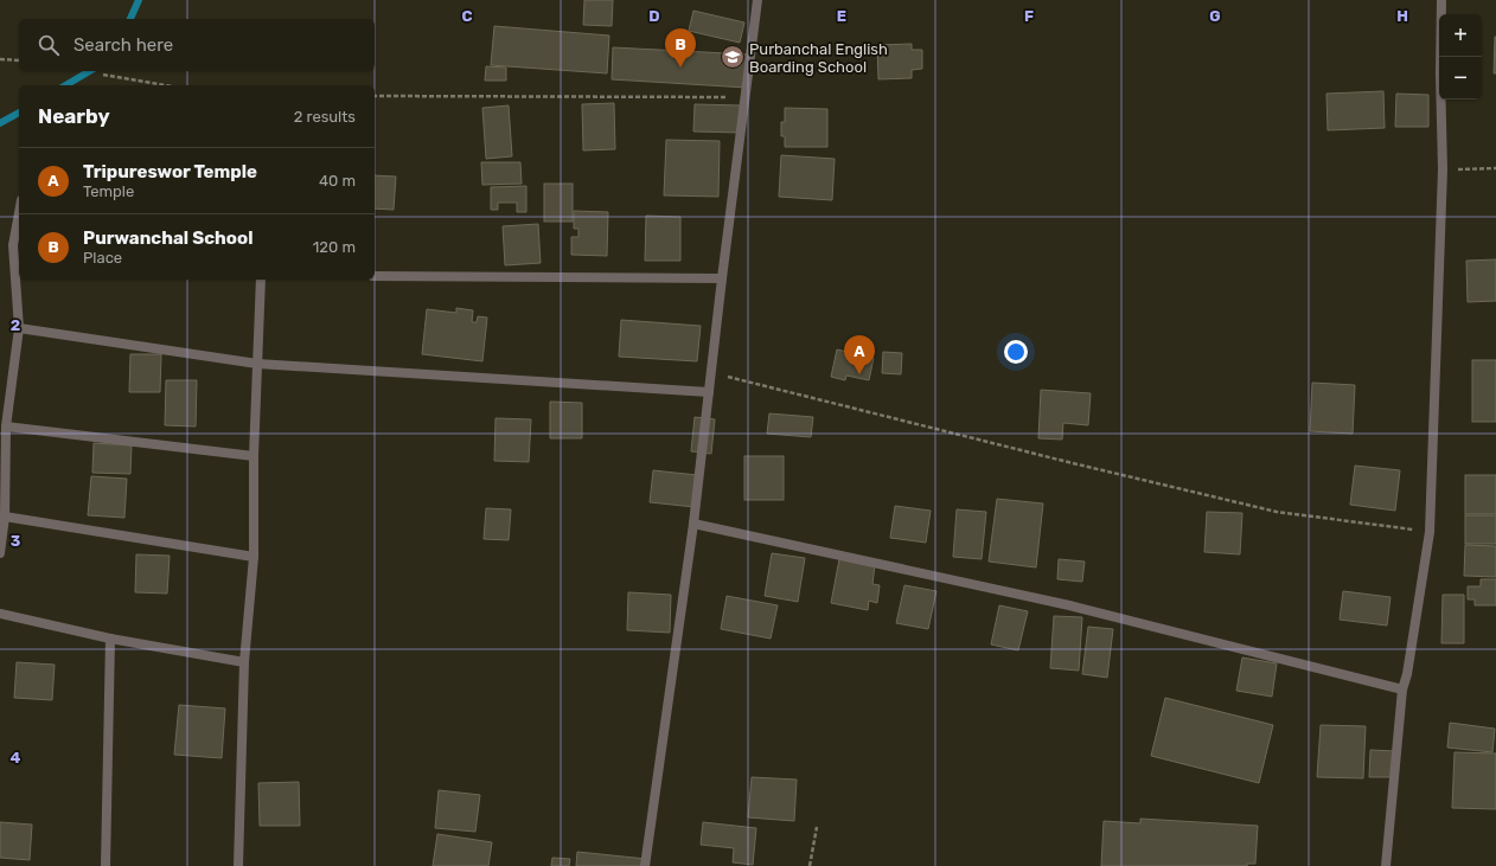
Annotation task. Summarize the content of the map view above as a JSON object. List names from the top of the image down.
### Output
{
  "places": {
    "school or university": ["Purbanchal English Boarding School"]
  },
  "page": {
    "map_buttons": ["+", "−"],
    "search": "Search here",
    "pins": ["B", "A"],
    "heading": ["Nearby", "2 results"],
    "list": [
      {
        "mark": "A",
        "name": "Tripureswor Temple",
        "note": "Temple",
        "value": "40 m"
      },
      {
        "mark": "B",
        "name": "Purwanchal School",
        "note": "Place",
        "value": "120 m"
      }
    ]
  },
  "grid": {
    "columns": [
      "C",
      "D",
      "E",
      "F",
      "G",
      "H"
    ],
    "rows": ["2", "3", "4"]
  }
}
